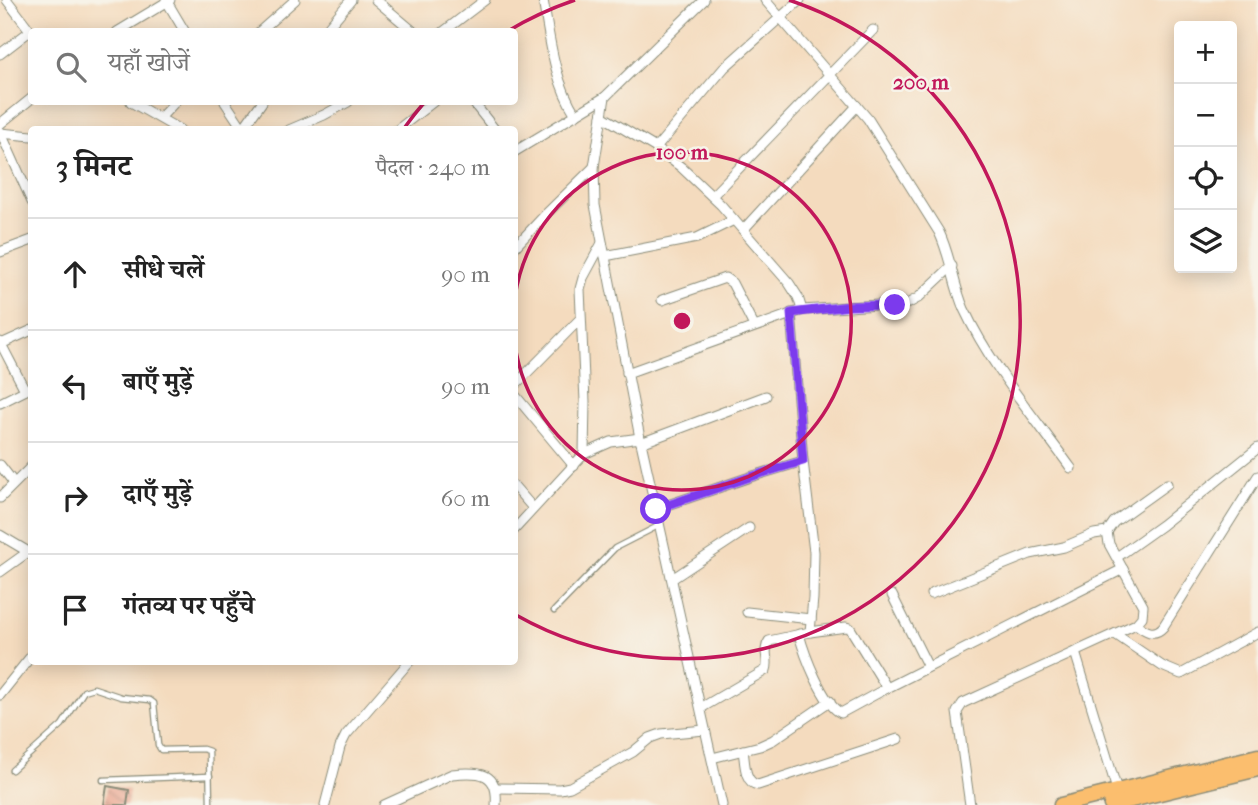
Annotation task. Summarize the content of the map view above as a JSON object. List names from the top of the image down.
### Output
{
  "page": {
    "map_buttons": ["+", "−"],
    "search": "यहाँ खोजें",
    "heading": ["3 मिनट", "पैदल · 240 m"],
    "list": [
      ["सीधे चलें", "90 m"],
      ["बाएँ मुड़ें", "90 m"],
      ["दाएँ मुड़ें", "60 m"],
      "गंतव्य पर पहुँचे"
    ]
  },
  "rings": ["200 m", "100 m"]
}
